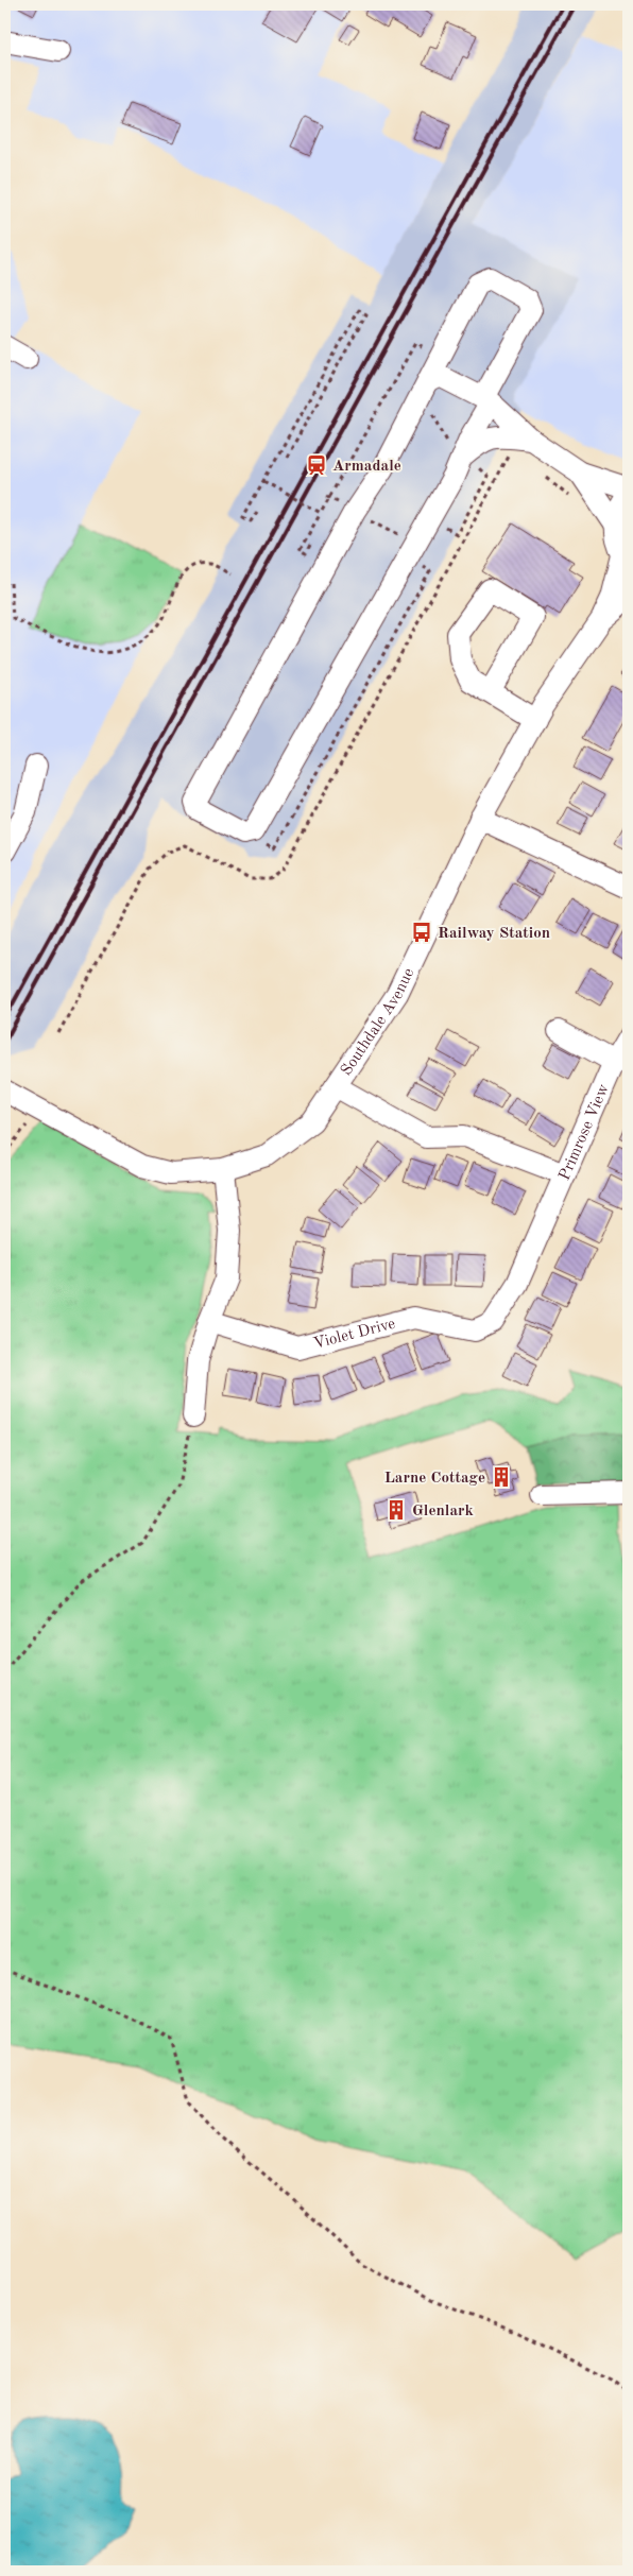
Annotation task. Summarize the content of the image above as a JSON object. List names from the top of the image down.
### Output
{
  "streets": {
    "street": ["Southdale Avenue", "Primrose View", "Violet Drive"]
  },
  "crossings": [
    ["Southdale Avenue", "Primrose View"],
    ["Primrose View", "Violet Drive"]
  ],
  "places": {
    "station": ["Armadale"],
    "bus stop": ["Railway Station"],
    "building": ["Larne Cottage", "Glenlark"]
  }
}
